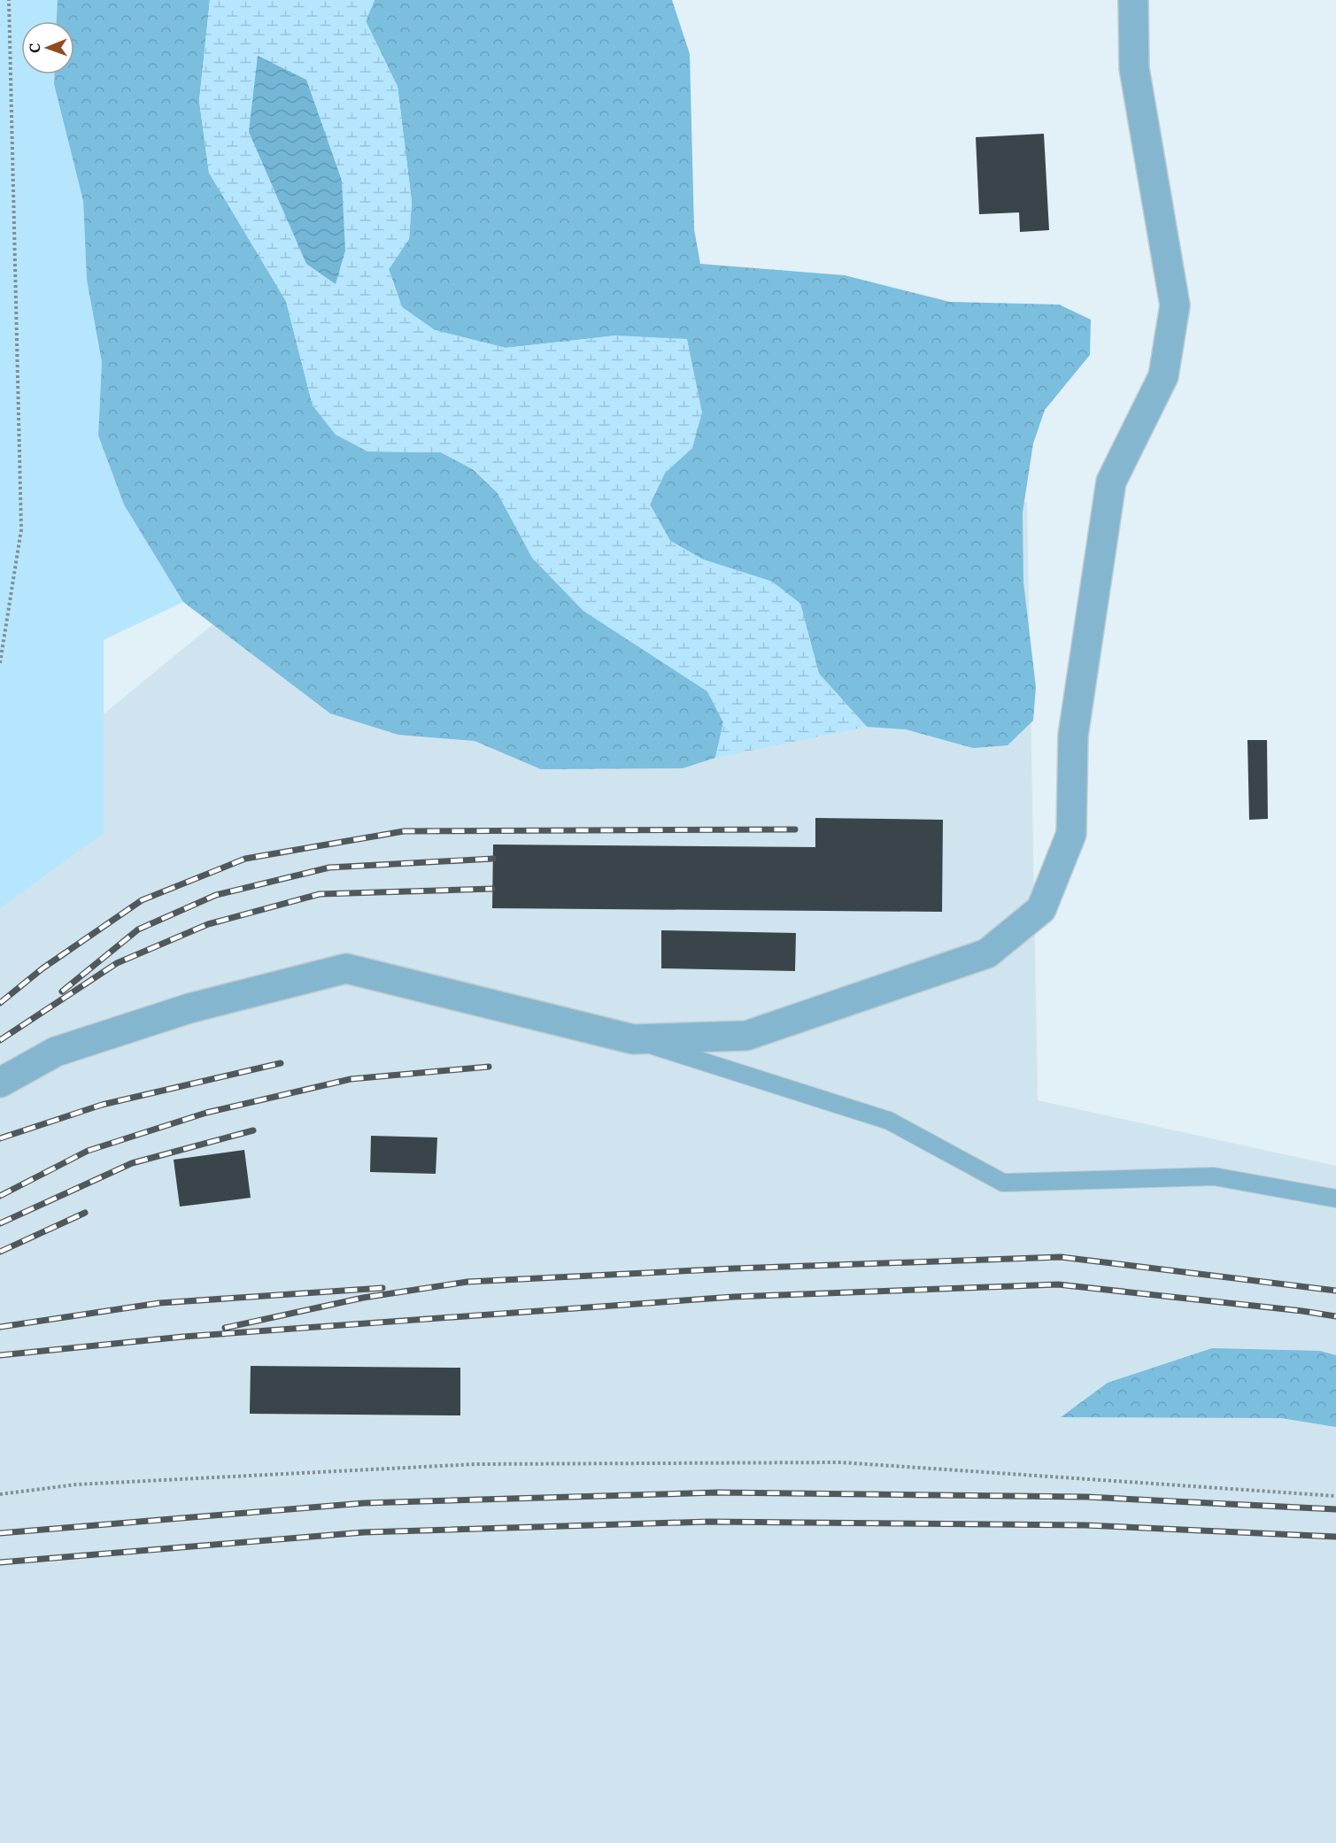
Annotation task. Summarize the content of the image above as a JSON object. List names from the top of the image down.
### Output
{
  "north": "left"
}
